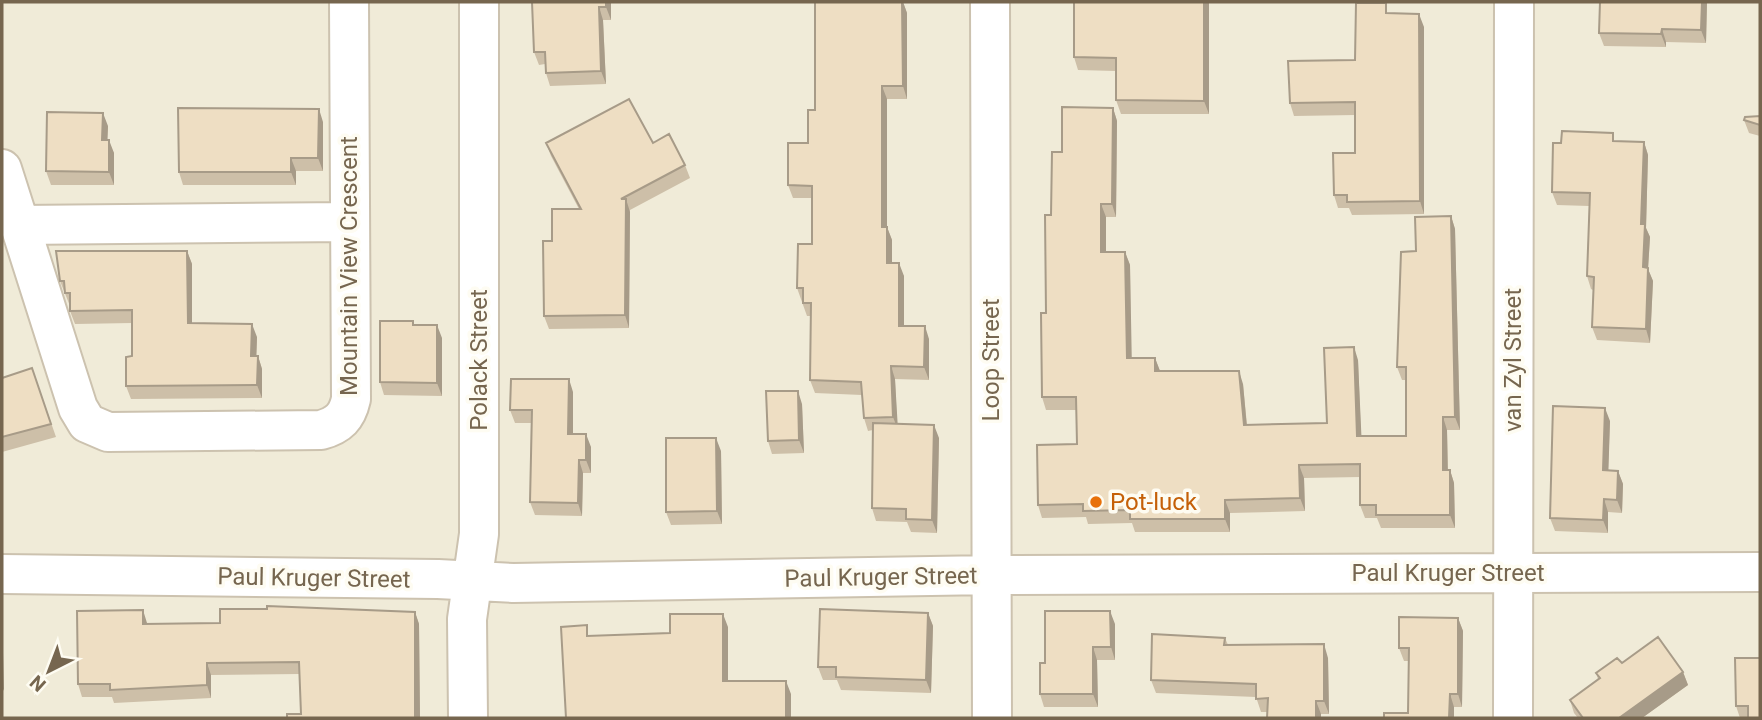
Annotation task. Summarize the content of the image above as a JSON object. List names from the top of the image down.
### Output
{
  "streets": {
    "street": [
      "Mountain View Crescent",
      "Polack Street",
      "Loop Street",
      "van Zyl Street",
      "Paul Kruger Street"
    ]
  },
  "crossings": [
    ["Polack Street", "Paul Kruger Street"],
    ["Loop Street", "Paul Kruger Street"],
    ["van Zyl Street", "Paul Kruger Street"]
  ],
  "places": ["Pot-luck"],
  "north": "bottom left"
}
